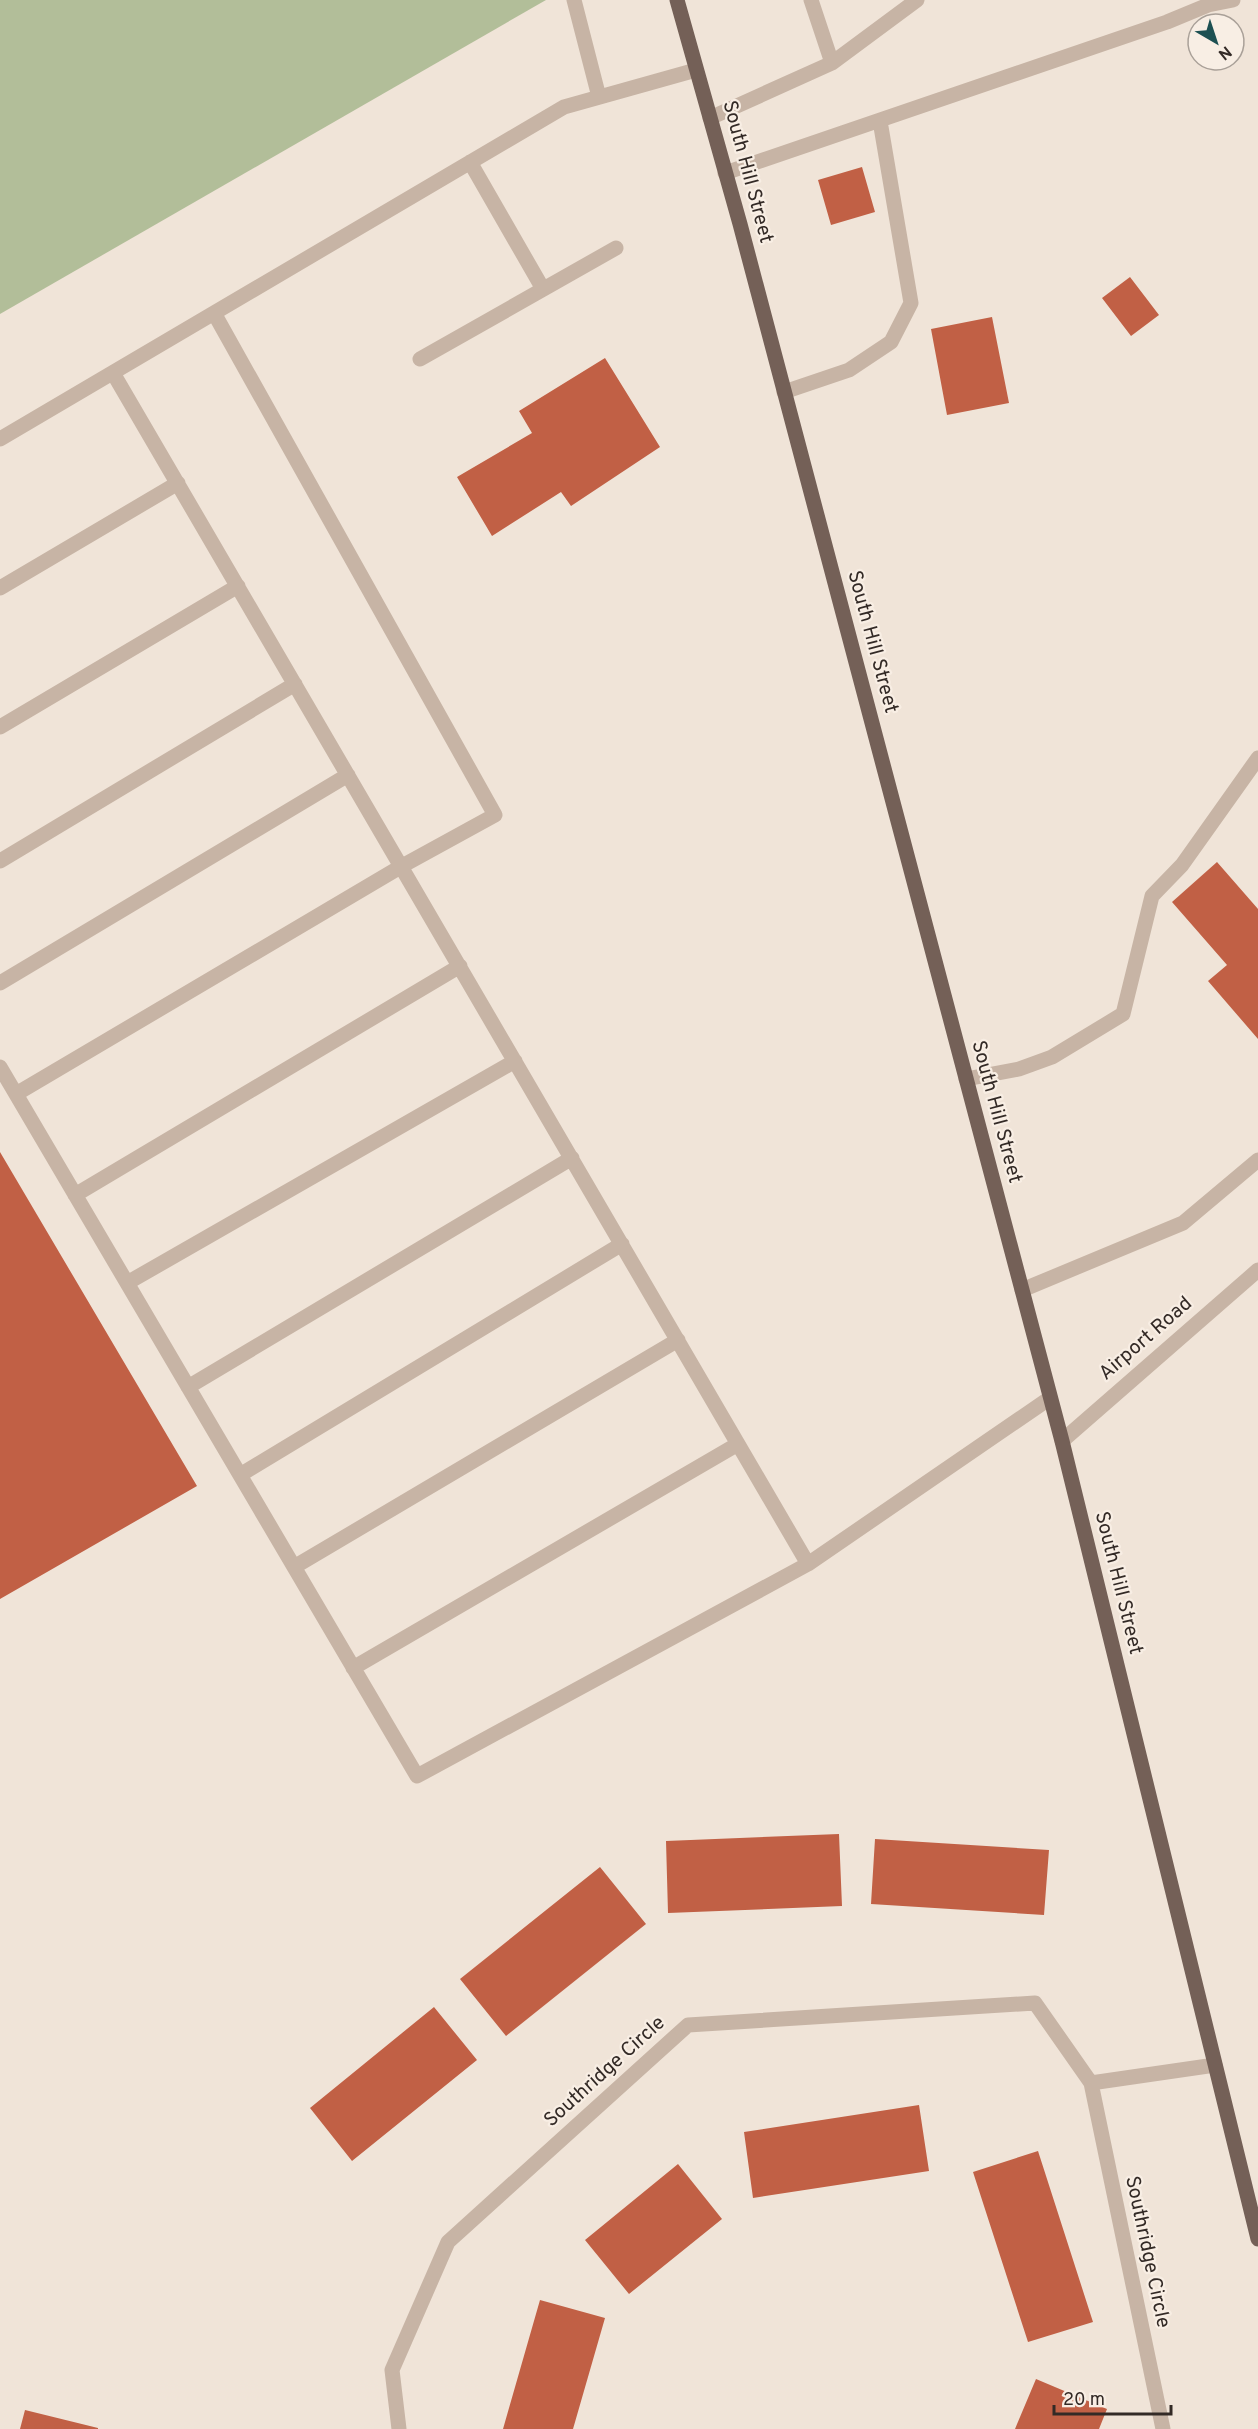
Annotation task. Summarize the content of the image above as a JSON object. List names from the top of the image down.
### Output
{
  "streets": {
    "main road": ["South Hill Street"],
    "street": ["Airport Road", "Southridge Circle"]
  },
  "crossings": [
    ["South Hill Street", "Airport Road"]
  ],
  "scale_bar": "20 m",
  "north": "bottom right"
}
